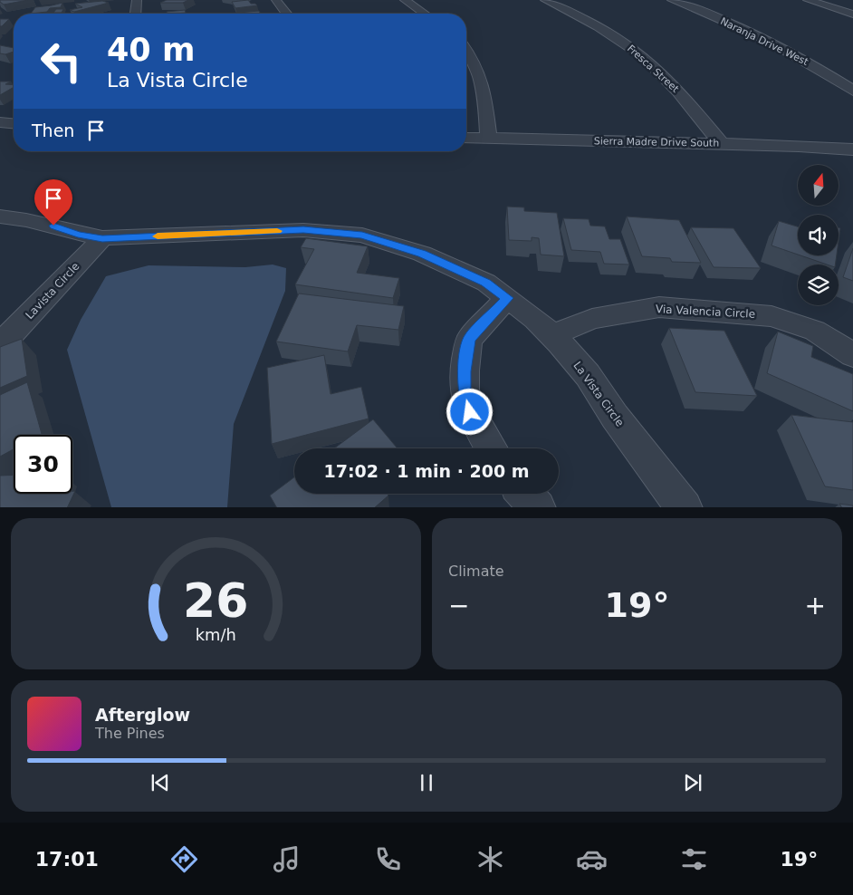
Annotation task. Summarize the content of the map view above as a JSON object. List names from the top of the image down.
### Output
{
  "streets": {
    "street": [
      "Naranja Drive West",
      "Fresca Street",
      "Sierra Madre Drive South",
      "Lavista Circle",
      "Via Valencia Circle",
      "La Vista Circle"
    ]
  },
  "crossings": [
    ["Fresca Street", "Sierra Madre Drive South"],
    ["Lavista Circle", "La Vista Circle"],
    ["Via Valencia Circle", "La Vista Circle"]
  ],
  "north": "top",
  "page": {
    "turn": ["40 m", "La Vista Circle"],
    "then": "Then",
    "limit": "30",
    "trip": "17:02 · 1 min · 200 m",
    "tile": "Climate",
    "heat": ["−", "19°", "+"],
    "song": ["Afterglow", "The Pines"],
    "tabs": ["17:01", "19°"],
    "gauge": ["26", "km/h"]
  }
}
